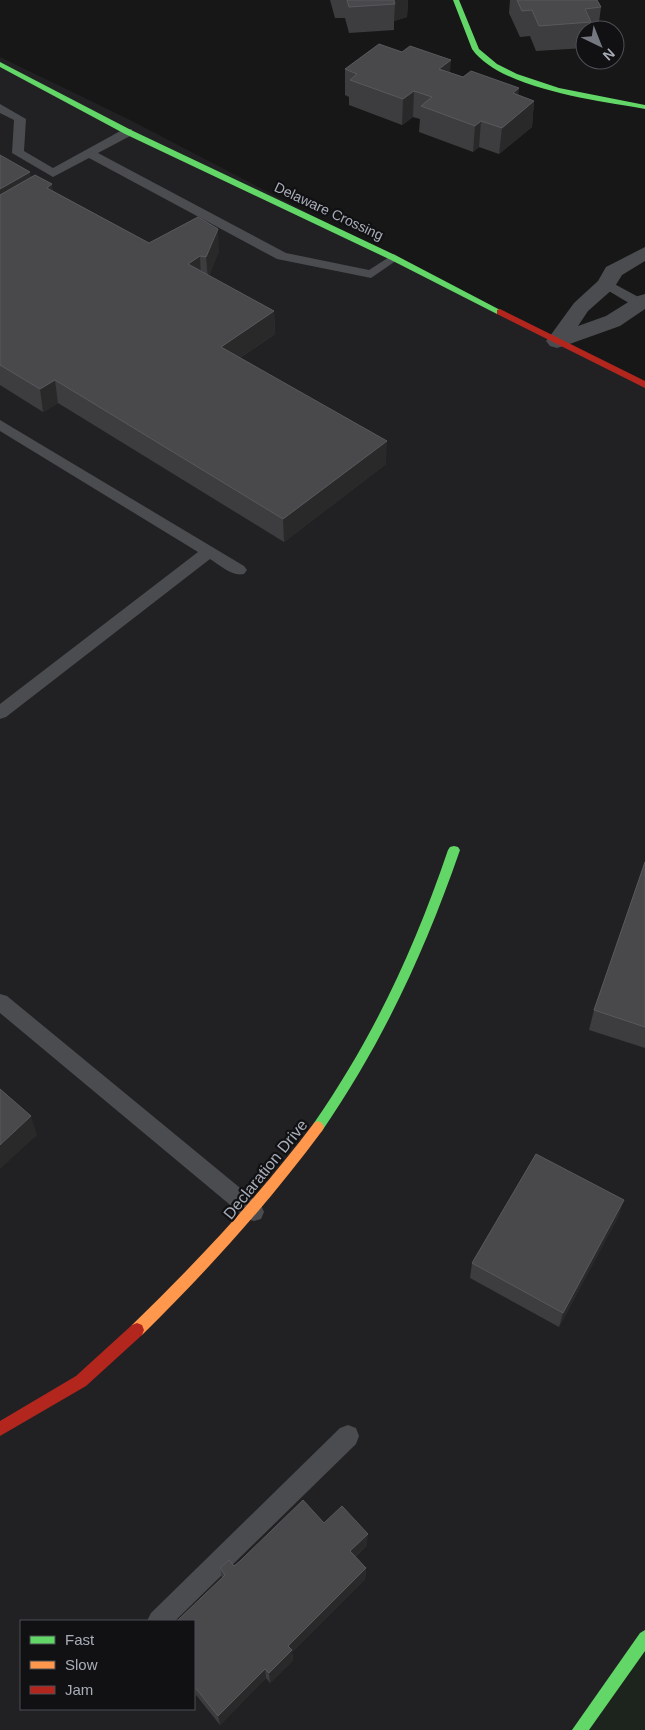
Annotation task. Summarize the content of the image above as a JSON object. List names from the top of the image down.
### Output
{
  "streets": {
    "street": ["Delaware Crossing", "Declaration Drive"]
  },
  "legend": ["Fast", "Slow", "Jam"],
  "north": "bottom right"
}
